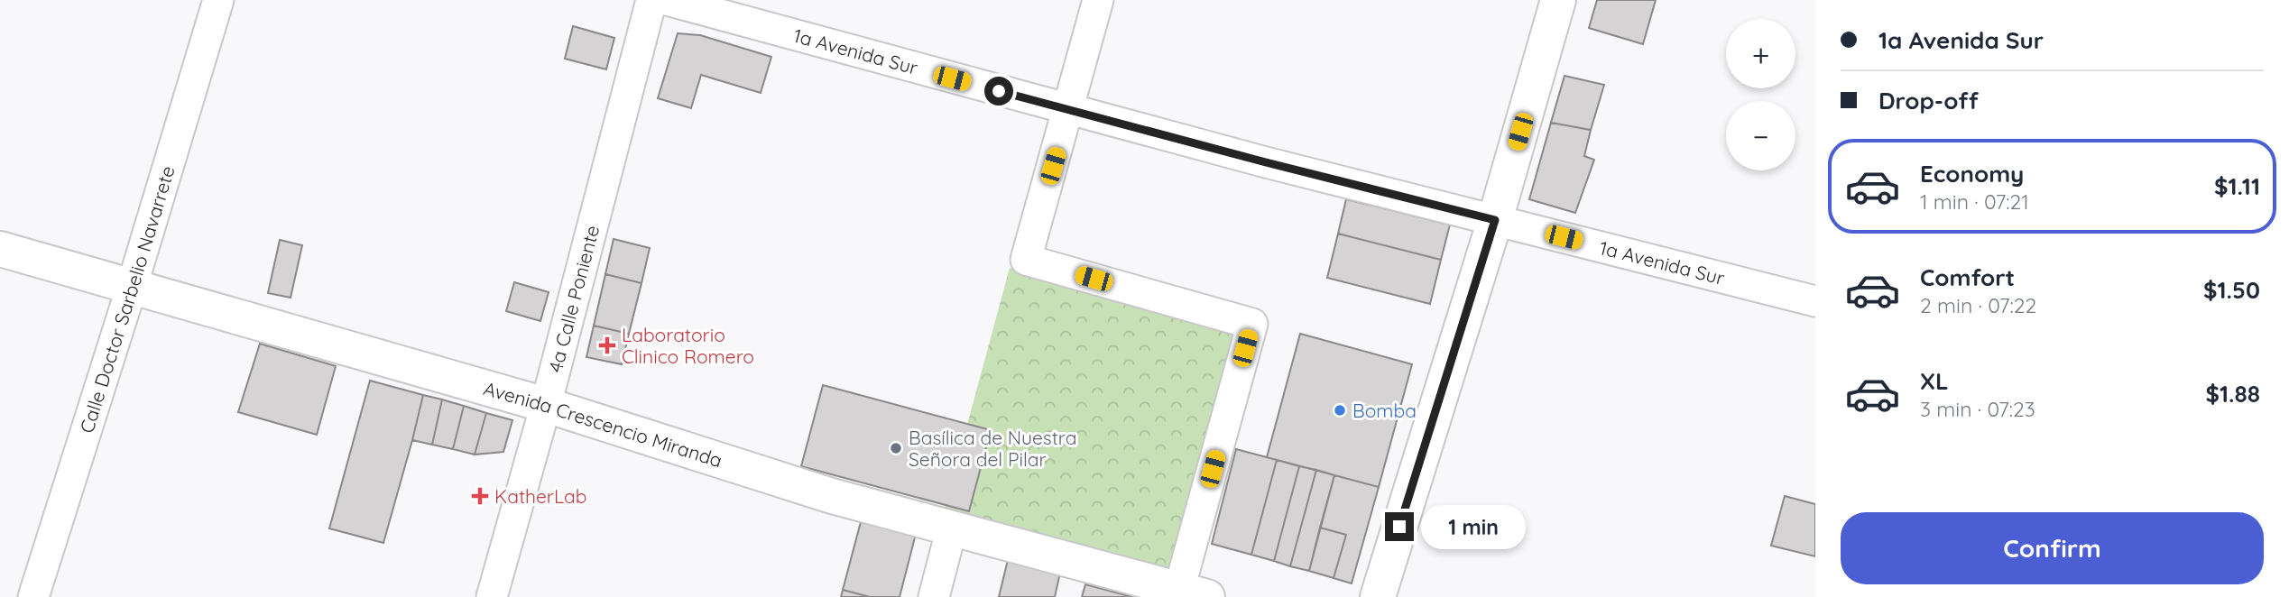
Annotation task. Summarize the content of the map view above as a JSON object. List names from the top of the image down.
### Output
{
  "streets": {
    "main road": ["Avenida Crescencio Miranda"],
    "street": ["1a Avenida Sur", "Calle Doctor Sarbelio Navarrete", "4a Calle Poniente"]
  },
  "crossings": [
    ["Calle Doctor Sarbelio Navarrete", "Avenida Crescencio Miranda"],
    ["4a Calle Poniente", "Avenida Crescencio Miranda"]
  ],
  "places": {
    "health": ["Laboratorio Clinico Romero", "KatherLab"],
    "other": ["Bomba", "Basílica de Nuestra Señora del Pilar"]
  },
  "page": {
    "banner": ["1a Avenida Sur", "Drop-off"],
    "map_buttons": ["+", "−"],
    "list": [
      {
        "name": "Economy",
        "note": "1 min · 07:21",
        "value": "$1.11"
      },
      {
        "name": "Comfort",
        "note": "2 min · 07:22",
        "value": "$1.50"
      },
      {
        "name": "XL",
        "note": "3 min · 07:23",
        "value": "$1.88"
      }
    ],
    "buttons": "Confirm",
    "bubble": "1 min"
  }
}
